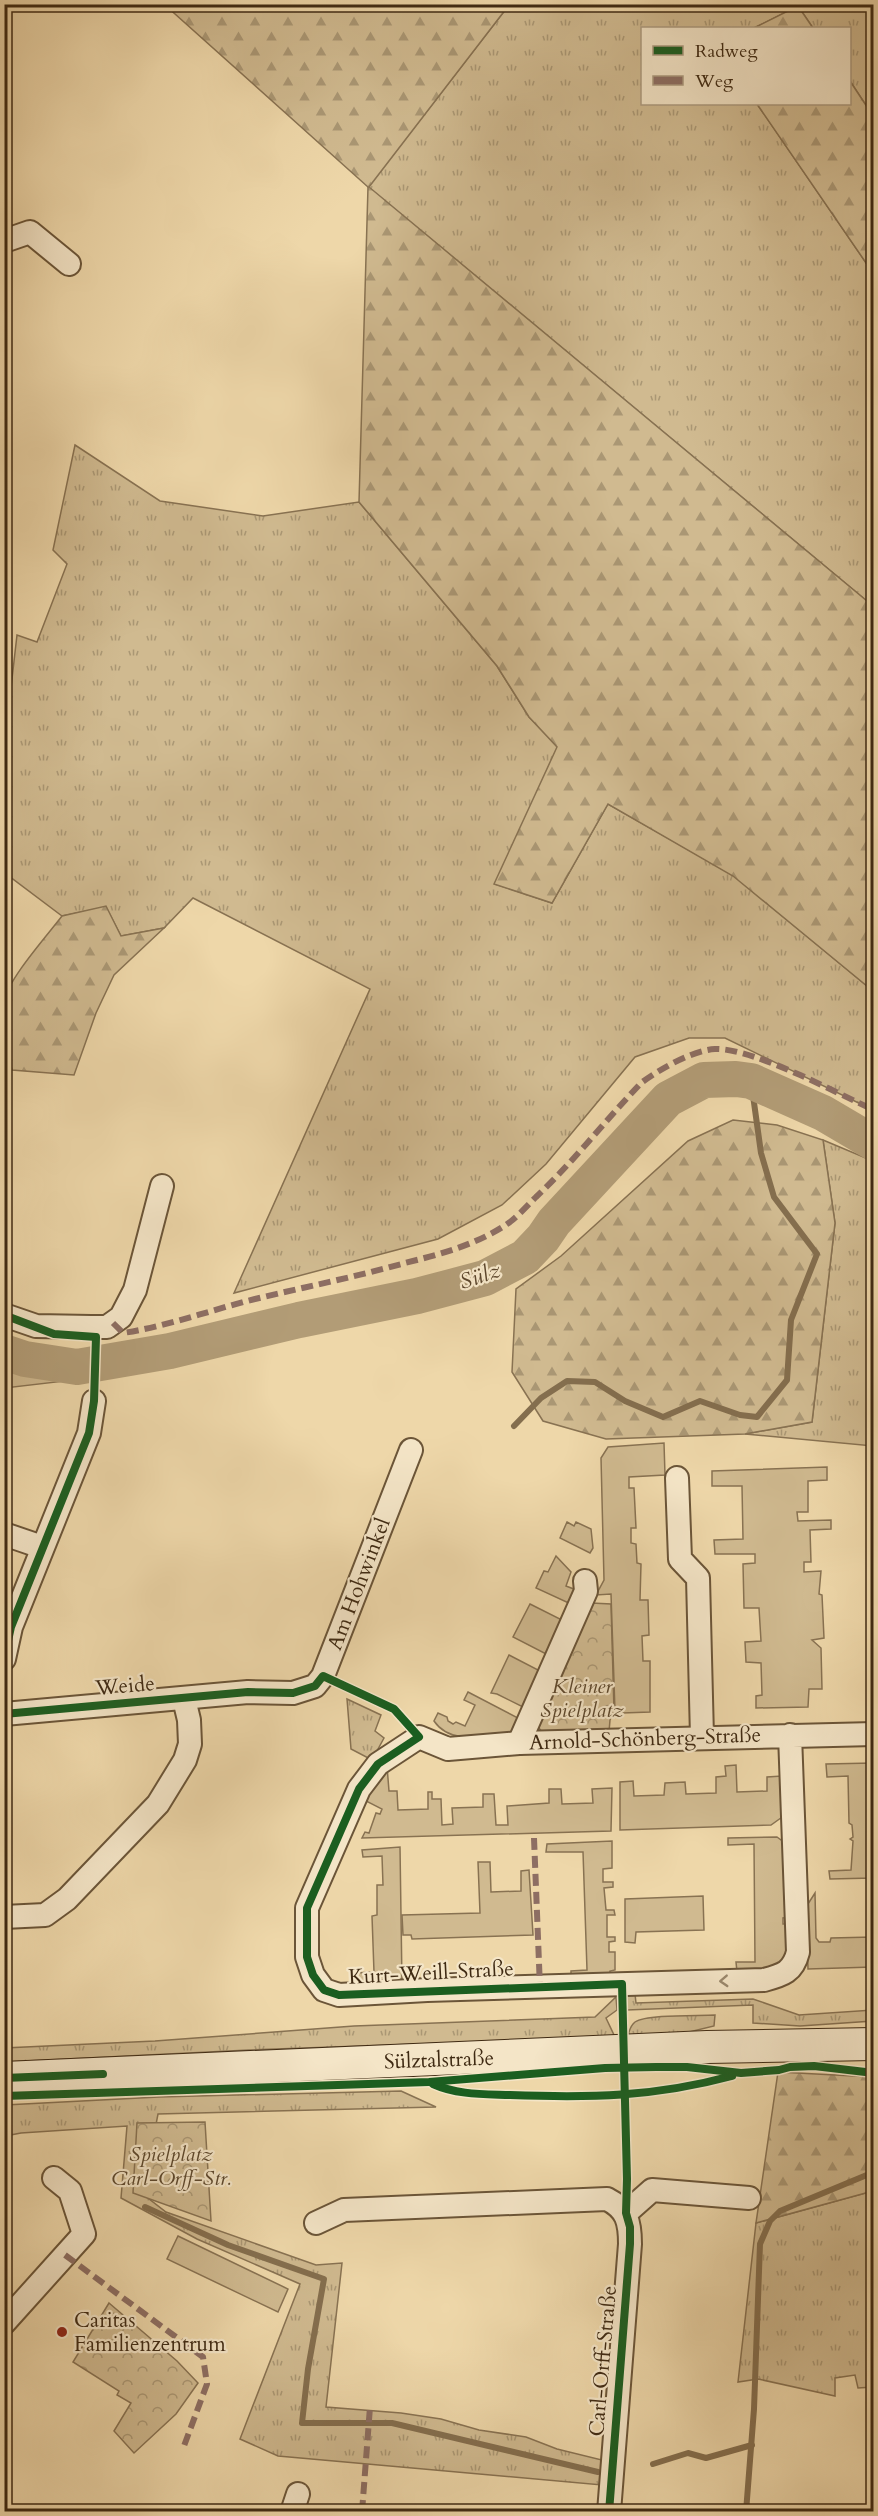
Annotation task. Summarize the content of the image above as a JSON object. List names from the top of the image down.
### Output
{
  "streets": {
    "main road": ["Sülztalstraße"],
    "street": [
      "Am Hohwinkel",
      "Weide",
      "Arnold-Schönberg-Straße",
      "Kurt-Weill-Straße",
      "Carl-Orff-Straße"
    ]
  },
  "crossings": [
    ["Am Hohwinkel", "Weide"],
    ["Arnold-Schönberg-Straße", "Kurt-Weill-Straße"]
  ],
  "water": ["Sülz"],
  "parks": ["Kleiner Spielplatz", "Spielplatz Carl-Orff-Str."],
  "places": ["Caritas Familienzentrum"],
  "legend": ["Radweg", "Weg"]
}
